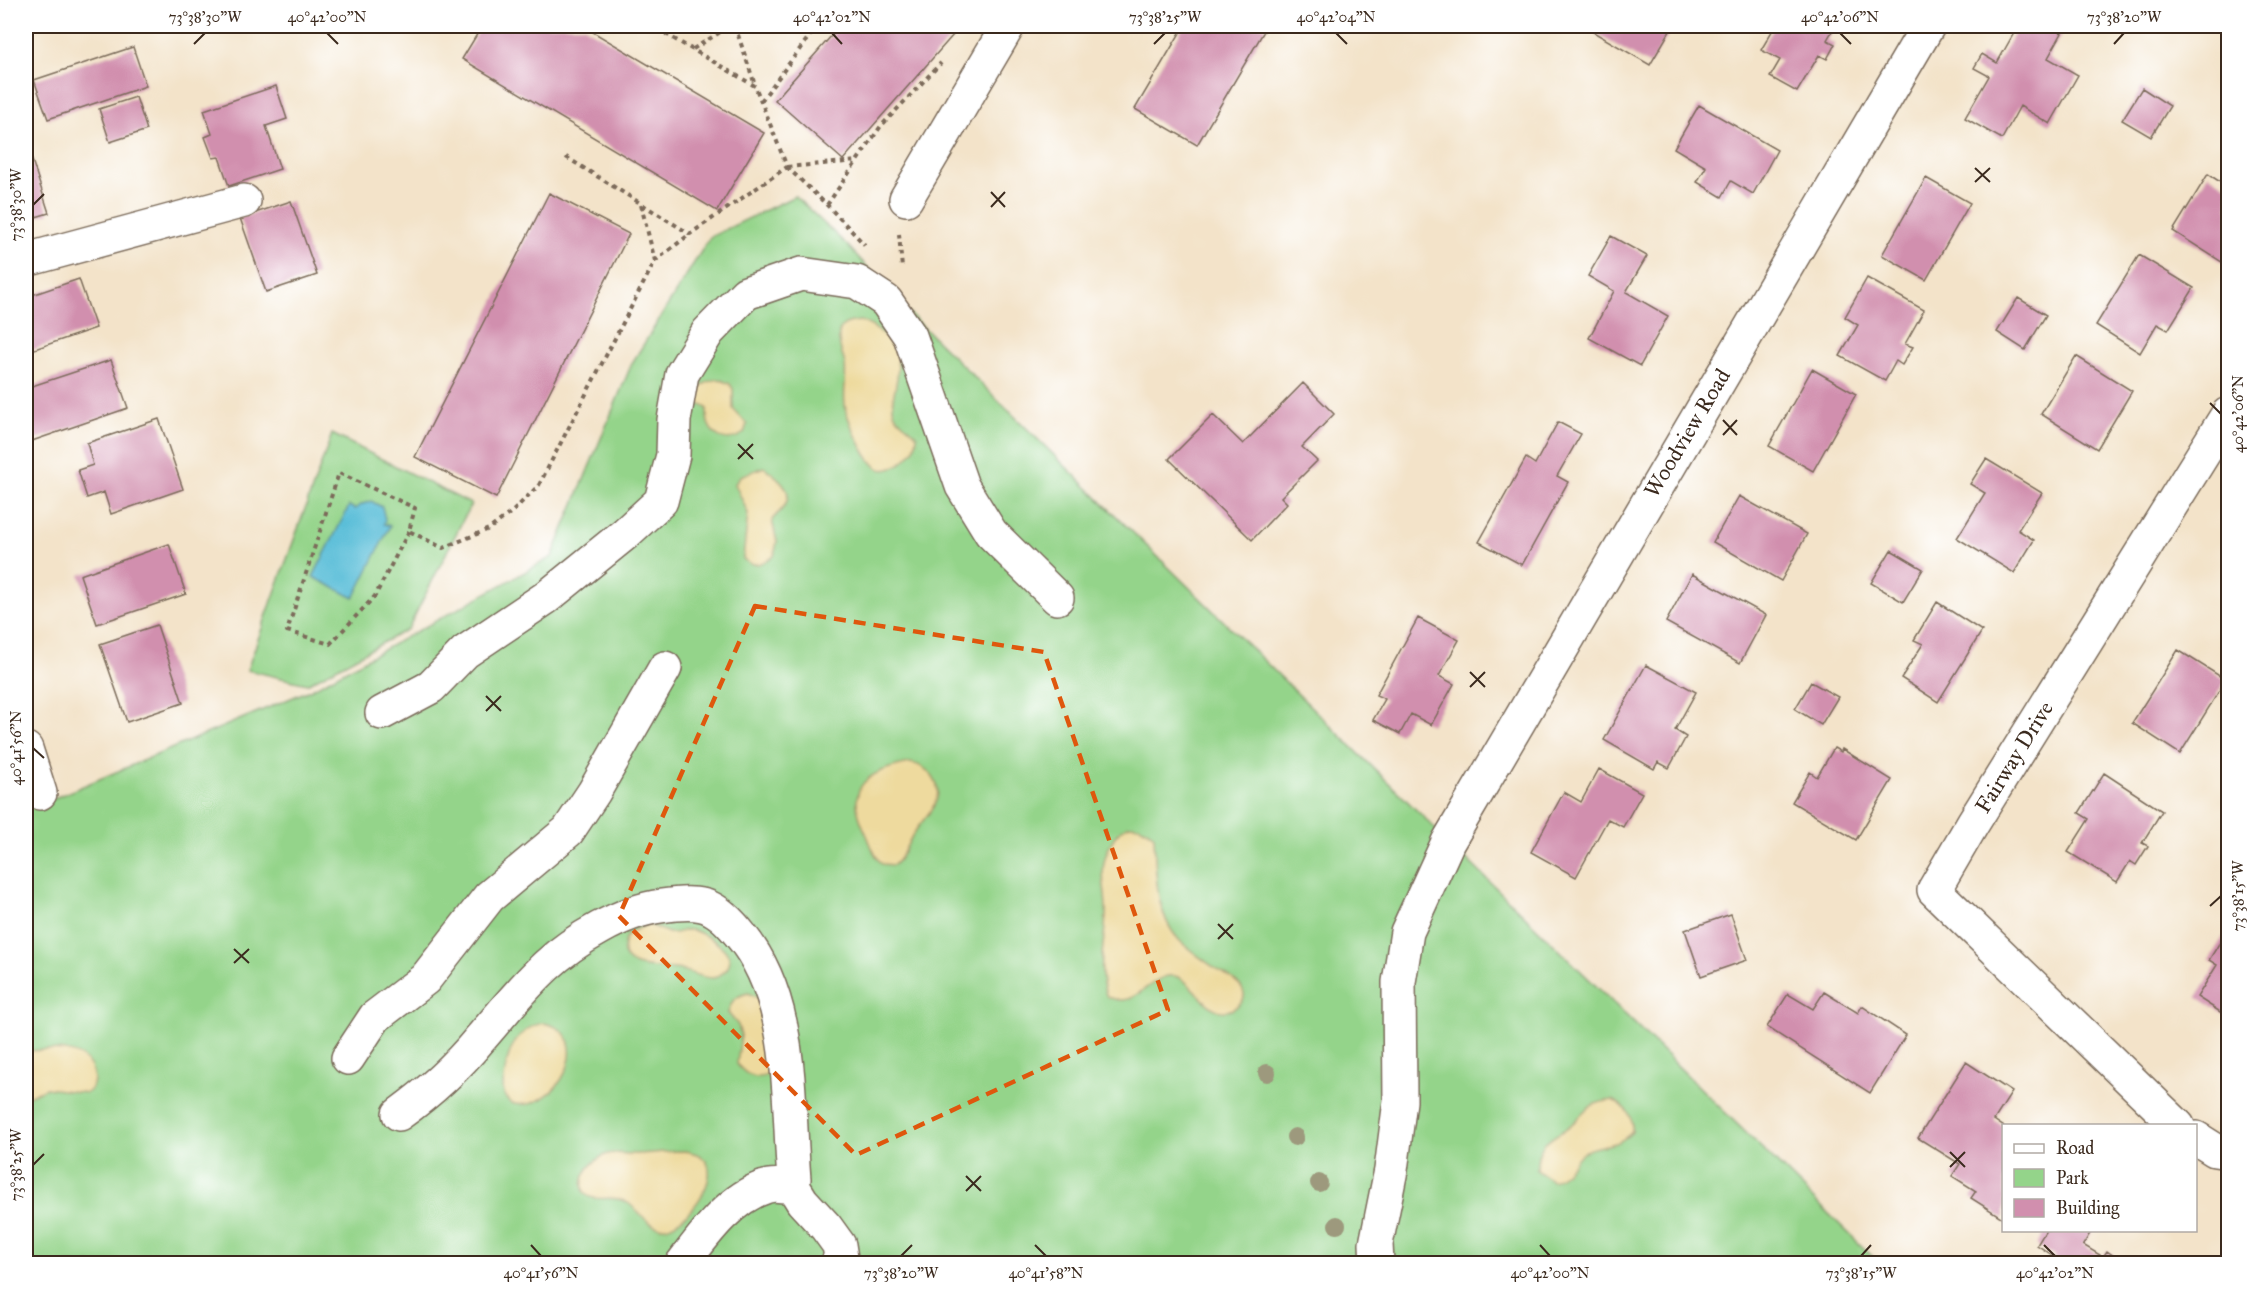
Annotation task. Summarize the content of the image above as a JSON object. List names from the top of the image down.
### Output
{
  "streets": {
    "street": ["Woodview Road", "Fairway Drive"]
  },
  "legend": ["Road", "Park", "Building"],
  "coordinates": [
    "73°38'30\"W",
    "40°42'00\"N",
    "40°42'02\"N",
    "73°38'25\"W",
    "40°42'04\"N",
    "40°42'06\"N",
    "73°38'20\"W",
    "40°41'56\"N",
    "73°38'15\"W",
    "40°41'58\"N"
  ]
}
